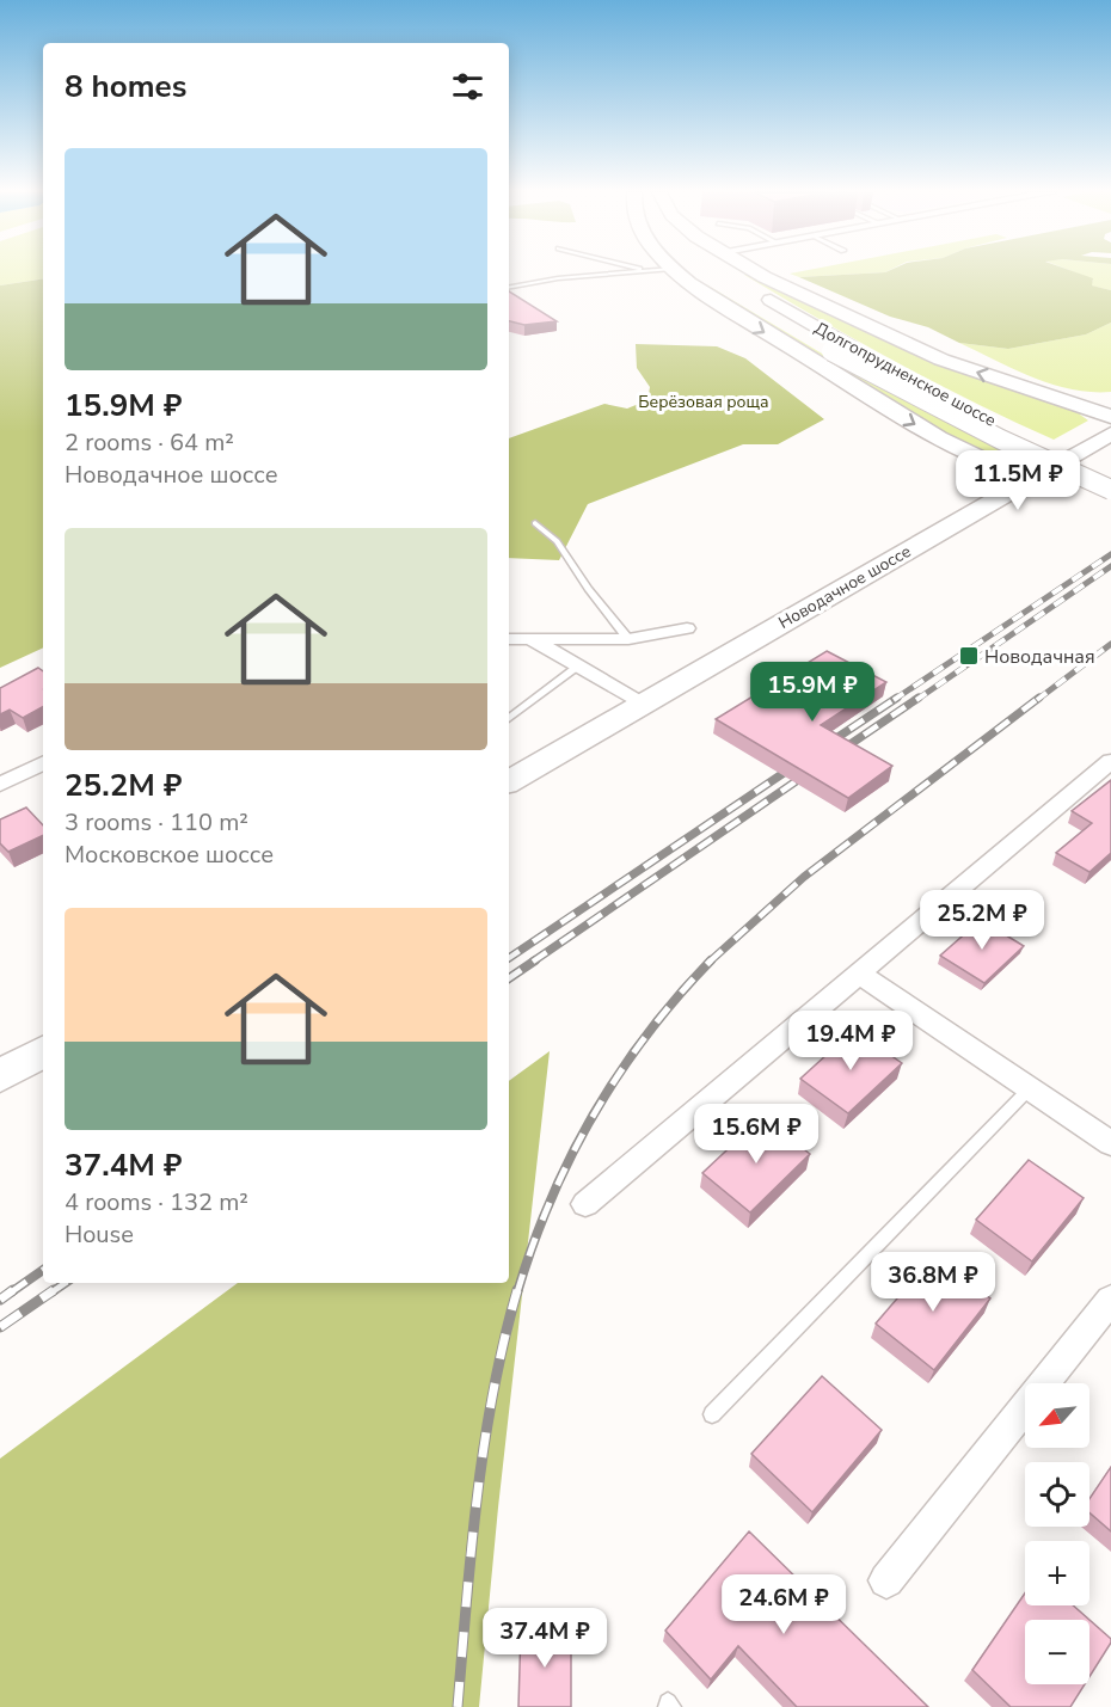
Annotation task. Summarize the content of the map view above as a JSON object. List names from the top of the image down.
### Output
{
  "streets": {
    "street": ["Долгопрудненское шоссе", "Новодачное шоссе"]
  },
  "parks": ["Берёзовая роща"],
  "places": {
    "transit": ["Новодачная"]
  },
  "north": "bottom left",
  "page": {
    "heading": "8 homes",
    "list": [
      {
        "name": "15.9M ₽",
        "note": "2 rooms · 64 m² · Новодачное шоссе"
      },
      {
        "name": "25.2M ₽",
        "note": "3 rooms · 110 m² · Московское шоссе"
      },
      {
        "name": "37.4M ₽",
        "note": "4 rooms · 132 m² · House"
      }
    ],
    "price": [
      "11.5M ₽",
      "15.9M ₽",
      "25.2M ₽",
      "19.4M ₽",
      "15.6M ₽",
      "36.8M ₽",
      "24.6M ₽",
      "37.4M ₽"
    ],
    "map_buttons": ["+", "−"]
  }
}
